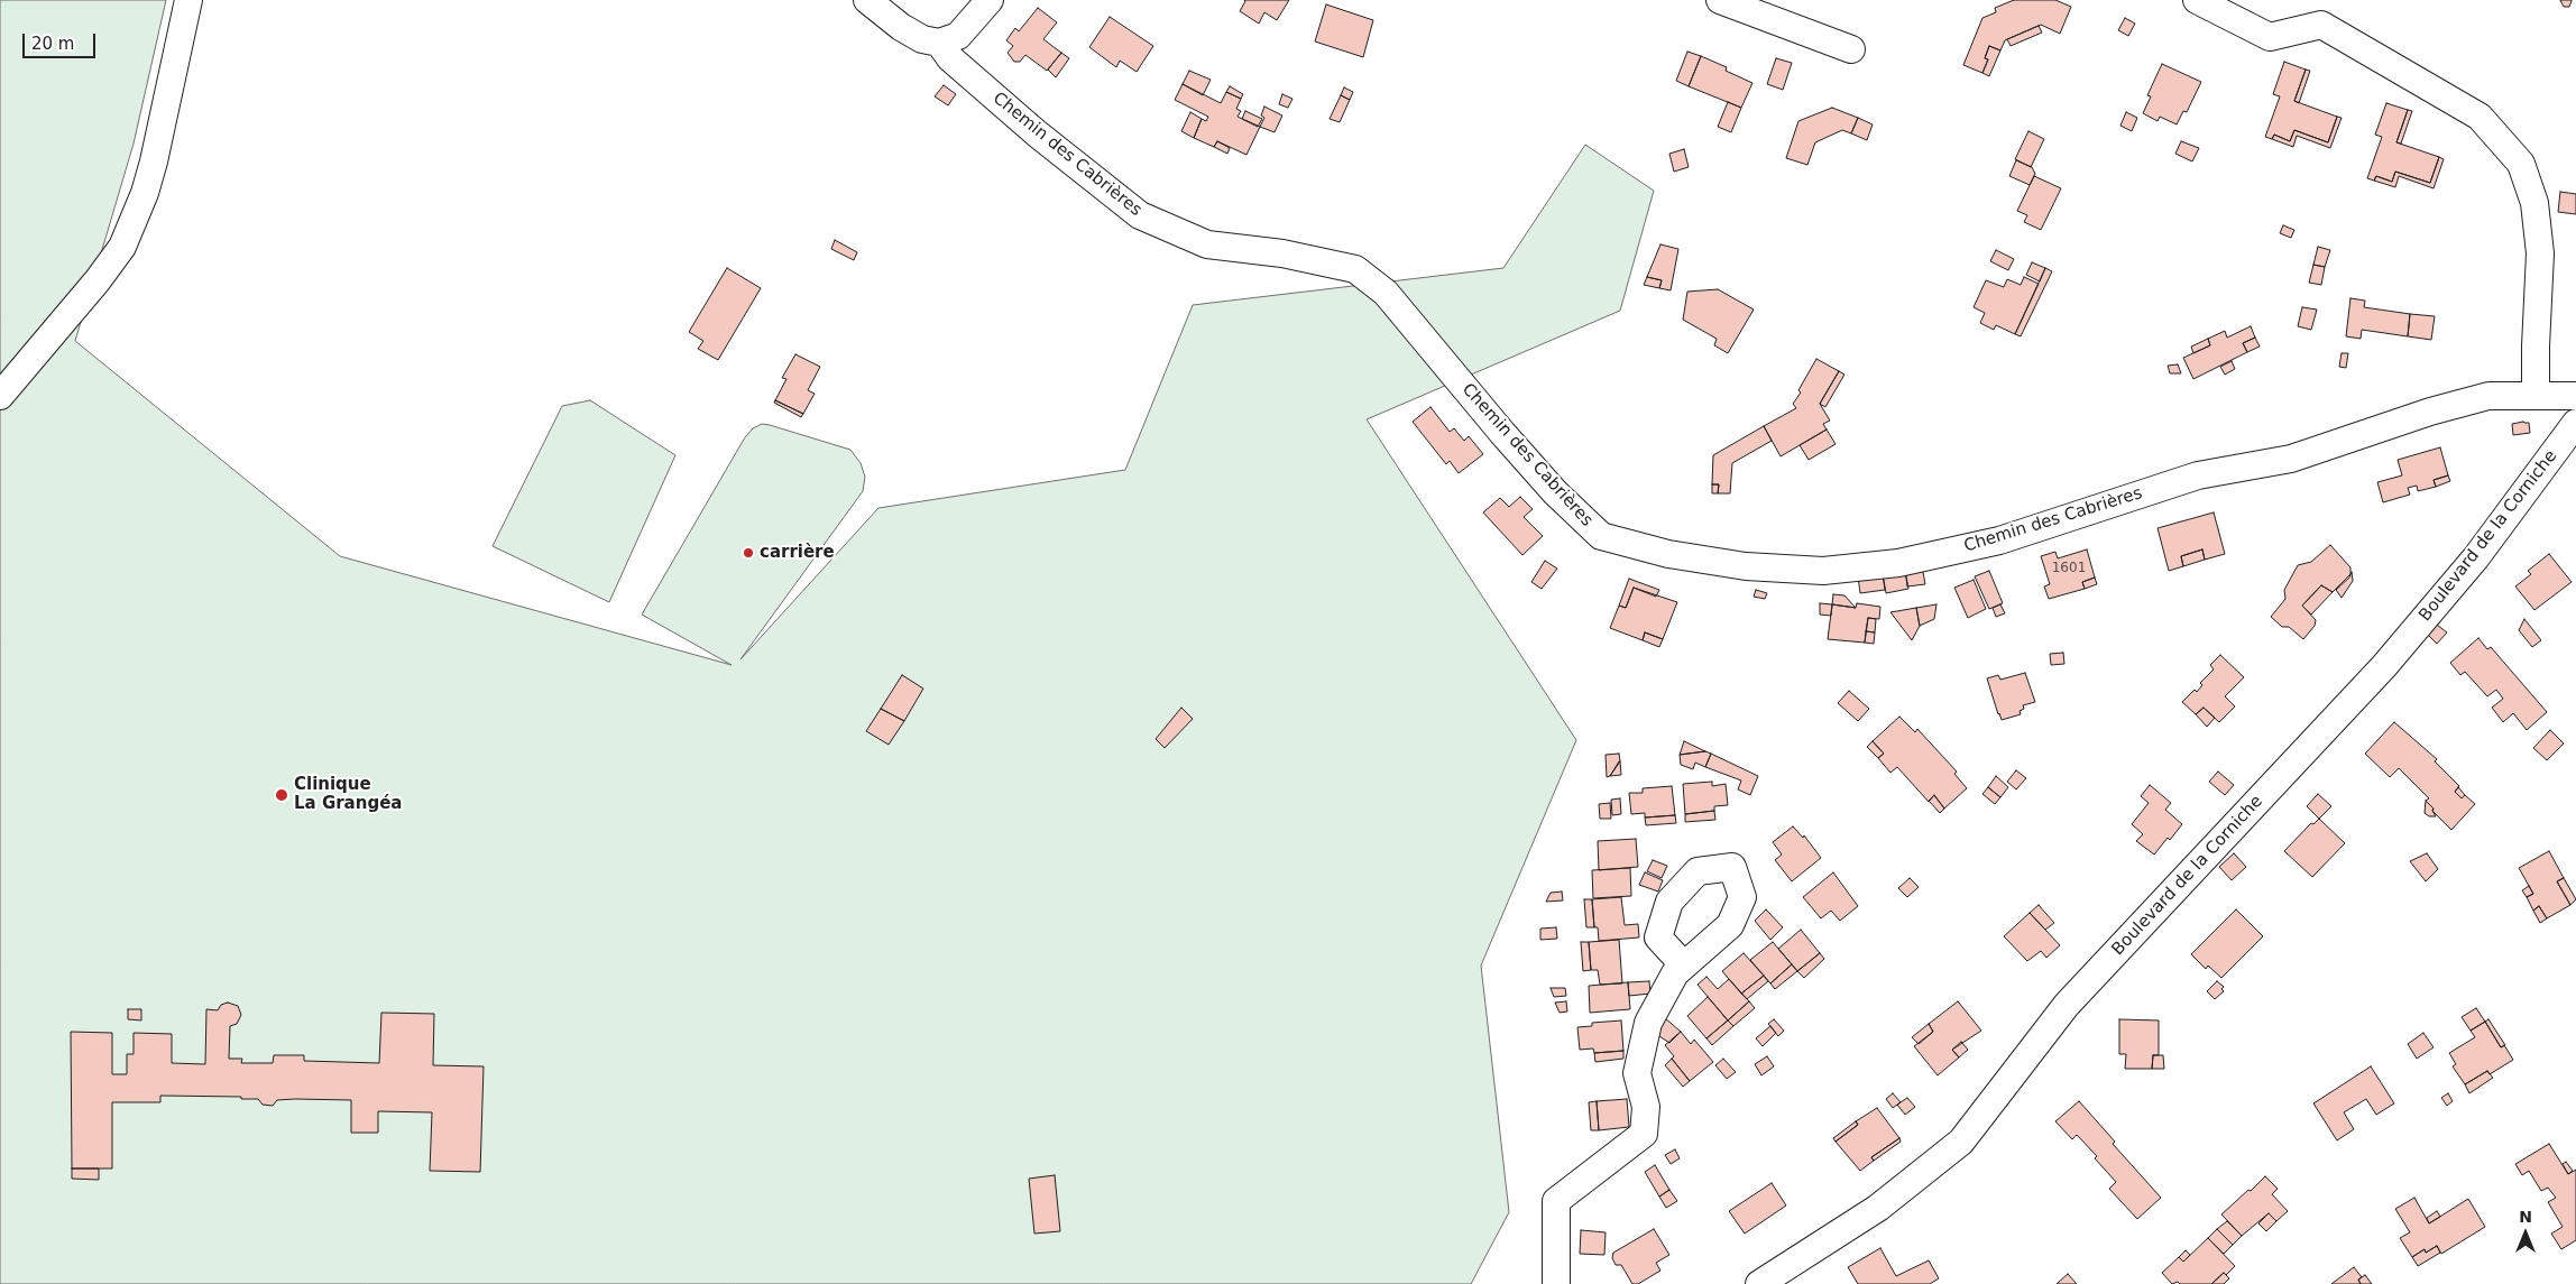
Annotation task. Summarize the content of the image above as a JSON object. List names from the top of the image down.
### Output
{
  "streets": {
    "street": ["Chemin des Cabrières", "Boulevard de la Corniche"]
  },
  "places": ["carrière", "Clinique La Grangéa"],
  "house_numbers": ["1601"],
  "scale_bar": "20 m",
  "north": "top"
}
